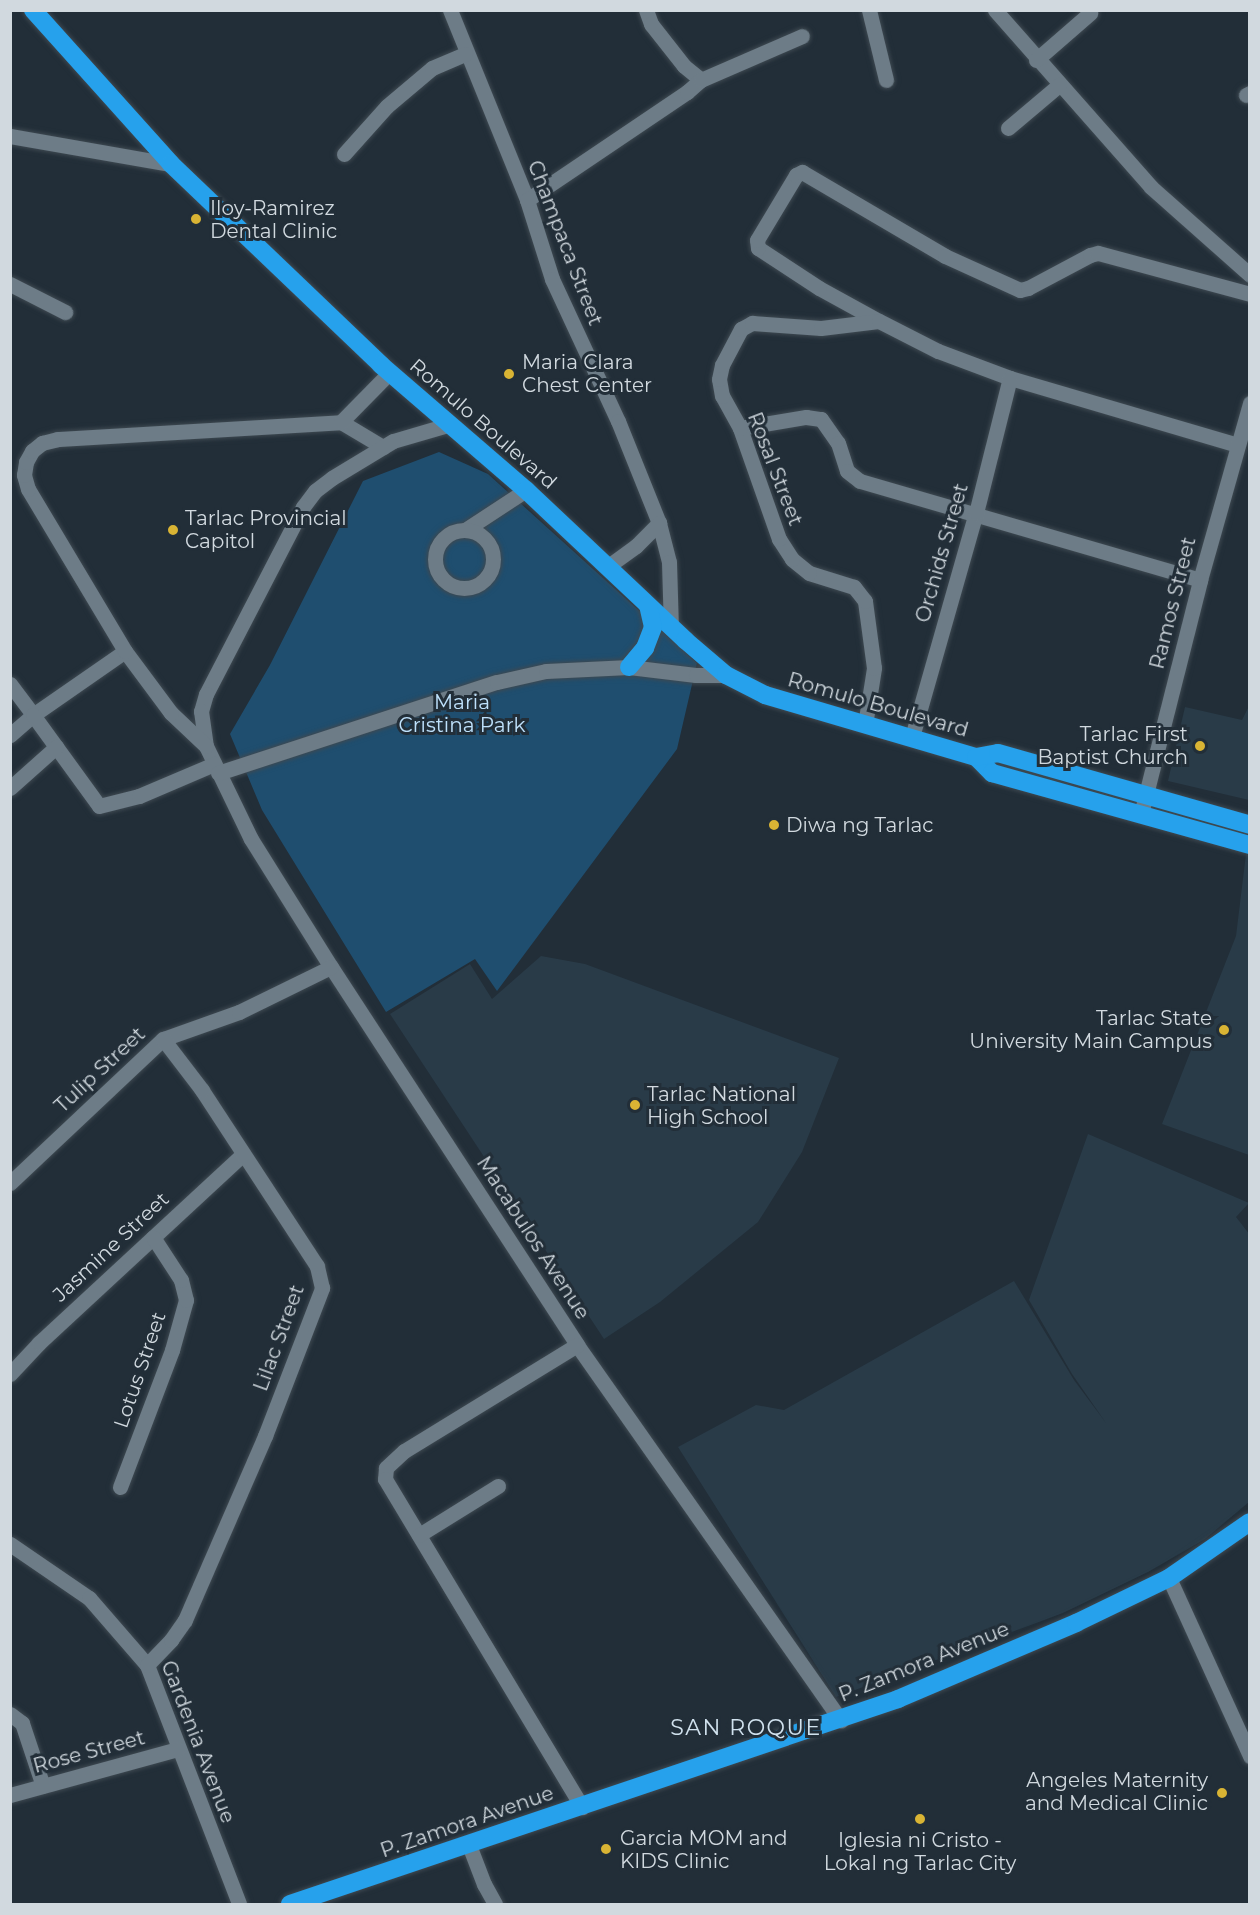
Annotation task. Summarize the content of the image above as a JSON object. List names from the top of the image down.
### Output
{
  "streets": {
    "highway": ["Romulo Boulevard", "P. Zamora Avenue"],
    "street": [
      "Champaca Street",
      "Rosal Street",
      "Orchids Street",
      "Ramos Street",
      "Tulip Street",
      "Macabulos Avenue",
      "Jasmine Street",
      "Lilac Street",
      "Lotus Street",
      "Gardenia Avenue",
      "Rose Street"
    ]
  },
  "crossings": [
    ["Champaca Street", "Romulo Boulevard"],
    ["Romulo Boulevard", "Rosal Street"],
    ["Romulo Boulevard", "Orchids Street"],
    ["Romulo Boulevard", "Ramos Street"],
    ["Tulip Street", "Macabulos Avenue"],
    ["Tulip Street", "Lilac Street"],
    ["Macabulos Avenue", "P. Zamora Avenue"],
    ["Jasmine Street", "Lilac Street"],
    ["Jasmine Street", "Lotus Street"],
    ["Lilac Street", "Gardenia Avenue"],
    ["Gardenia Avenue", "Rose Street"]
  ],
  "districts": ["SAN ROQUE"],
  "parks": ["Maria Cristina Park"],
  "places": [
    "Iloy-Ramirez Dental Clinic",
    "Maria Clara Chest Center",
    "Tarlac Provincial Capitol",
    "Tarlac First Baptist Church",
    "Diwa ng Tarlac",
    "Tarlac State University Main Campus",
    "Tarlac National High School",
    "Angeles Maternity and Medical Clinic",
    "Iglesia ni Cristo - Lokal ng Tarlac City",
    "Garcia MOM and KIDS Clinic"
  ]
}
